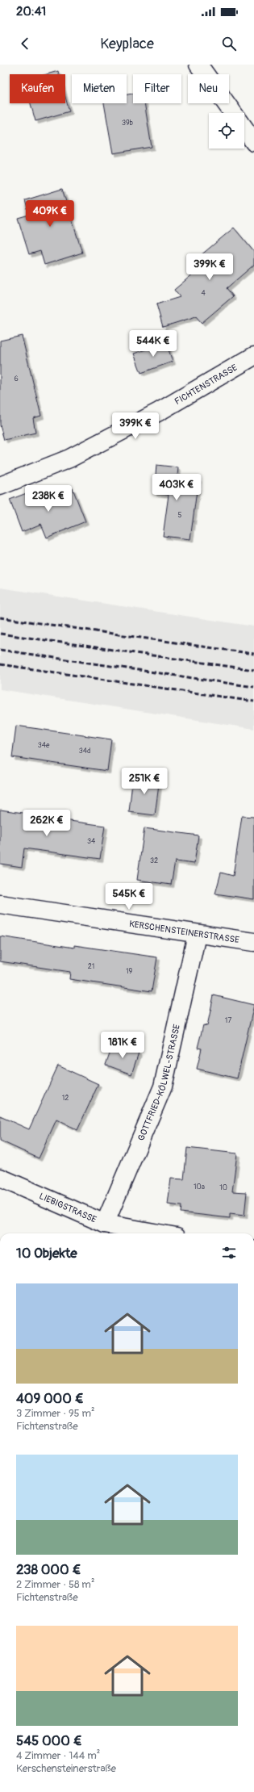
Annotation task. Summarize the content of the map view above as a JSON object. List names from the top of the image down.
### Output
{
  "streets": {
    "street": [
      "FICHTENSTRASSE",
      "KERSCHENSTEINERSTRASSE",
      "GOTTFRIED-KÖLWEL-STRASSE",
      "LIEBIGSTRASSE"
    ]
  },
  "crossings": [
    ["KERSCHENSTEINERSTRASSE", "GOTTFRIED-KÖLWEL-STRASSE"],
    ["GOTTFRIED-KÖLWEL-STRASSE", "LIEBIGSTRASSE"]
  ],
  "house_numbers": [
    "39b",
    "4",
    "6",
    "5",
    "34e",
    "34d",
    "34",
    "32",
    "21",
    "19",
    "17",
    "12",
    "10a",
    "10"
  ],
  "page": {
    "status": "20:41",
    "header": "Keyplace",
    "chip": [
      "Kaufen",
      "Mieten",
      "Filter",
      "Neu"
    ],
    "price": [
      "409K €",
      "399K €",
      "544K €",
      "399K €",
      "403K €",
      "238K €",
      "251K €",
      "262K €",
      "545K €",
      "181K €"
    ],
    "heading": "10 Objekte",
    "list": [
      {
        "name": "409 000 €",
        "note": "3 Zimmer · 95 m² · Fichtenstraße"
      },
      {
        "name": "238 000 €",
        "note": "2 Zimmer · 58 m² · Fichtenstraße"
      },
      {
        "name": "545 000 €",
        "note": "4 Zimmer · 144 m² · Kerschensteinerstraße"
      }
    ]
  }
}
